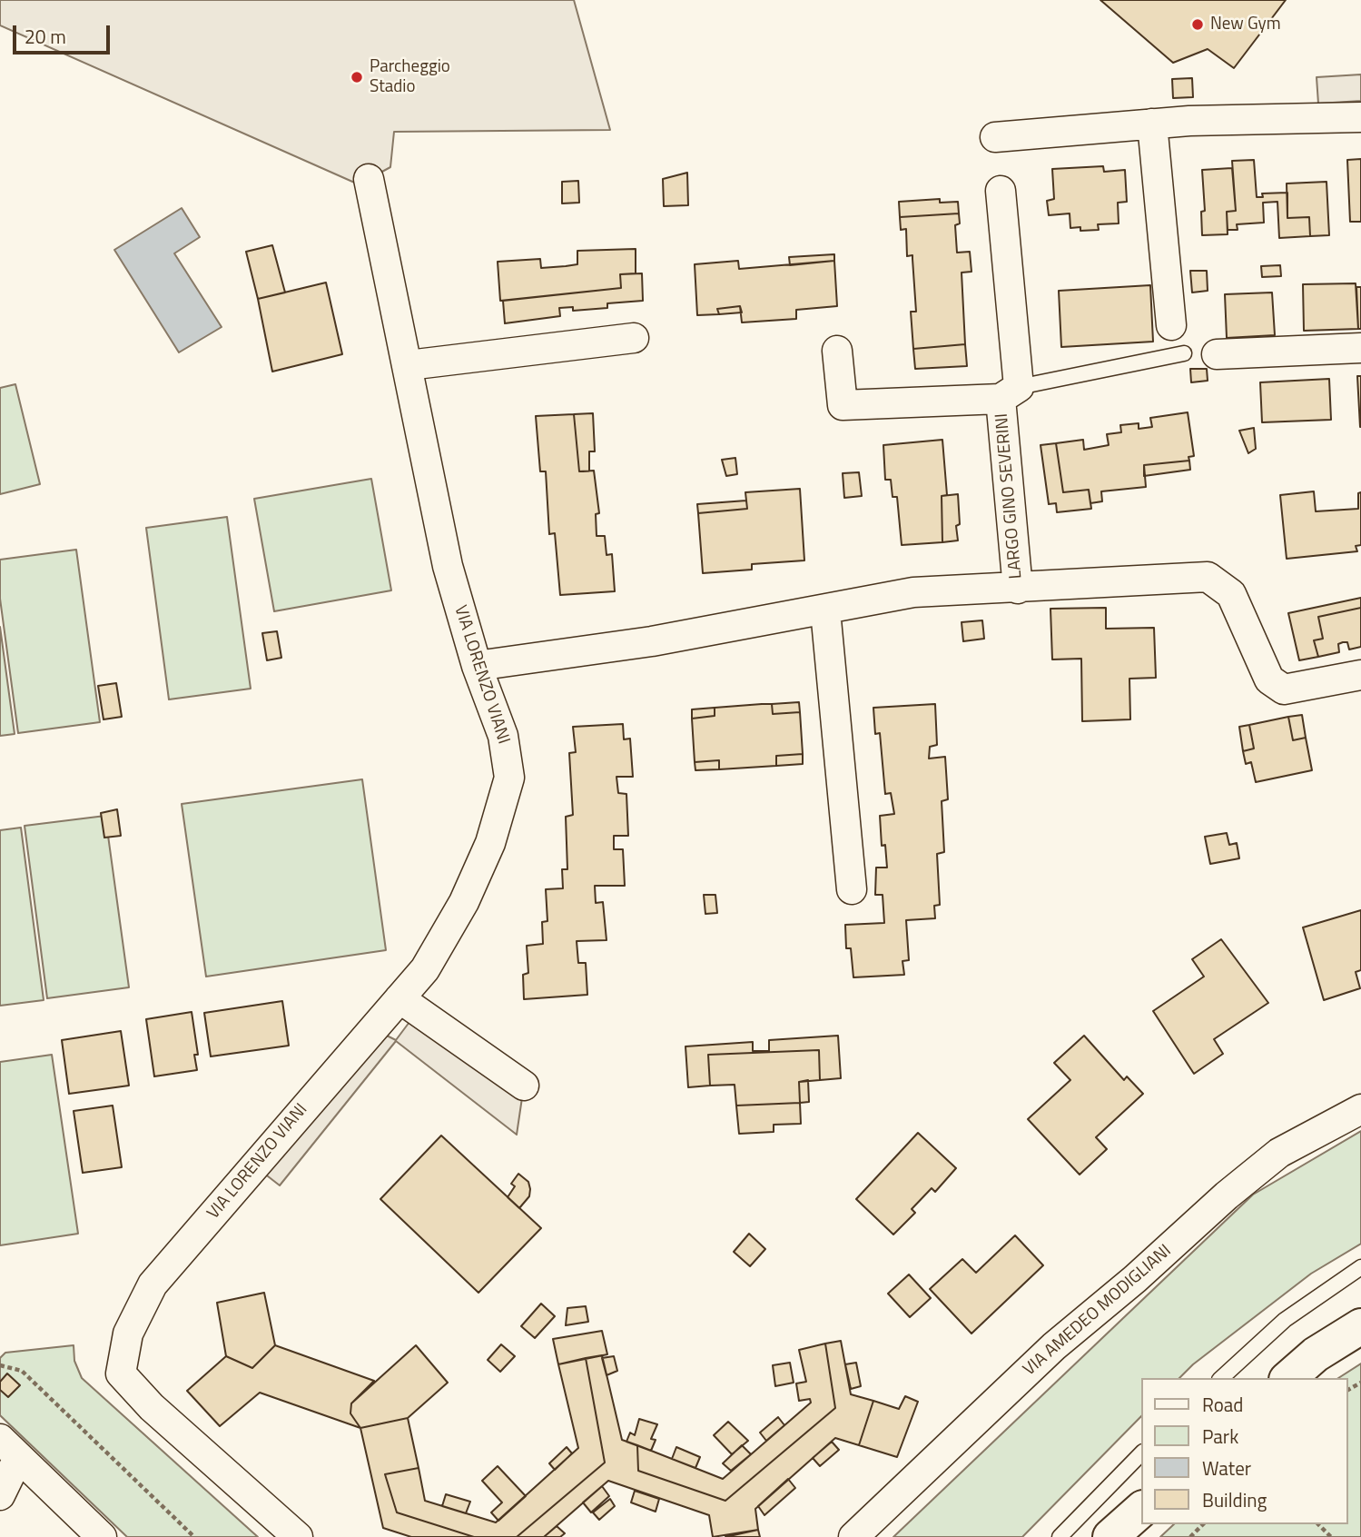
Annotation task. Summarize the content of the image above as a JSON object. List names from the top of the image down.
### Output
{
  "streets": {
    "street": ["LARGO GINO SEVERINI", "VIA LORENZO VIANI", "VIA AMEDEO MODIGLIANI"]
  },
  "crossings": [
    ["LARGO GINO SEVERINI", "VIA LORENZO VIANI"]
  ],
  "places": ["New Gym", "Parcheggio Stadio"],
  "legend": [
    "Road",
    "Park",
    "Water",
    "Building"
  ],
  "scale_bar": "20 m"
}
